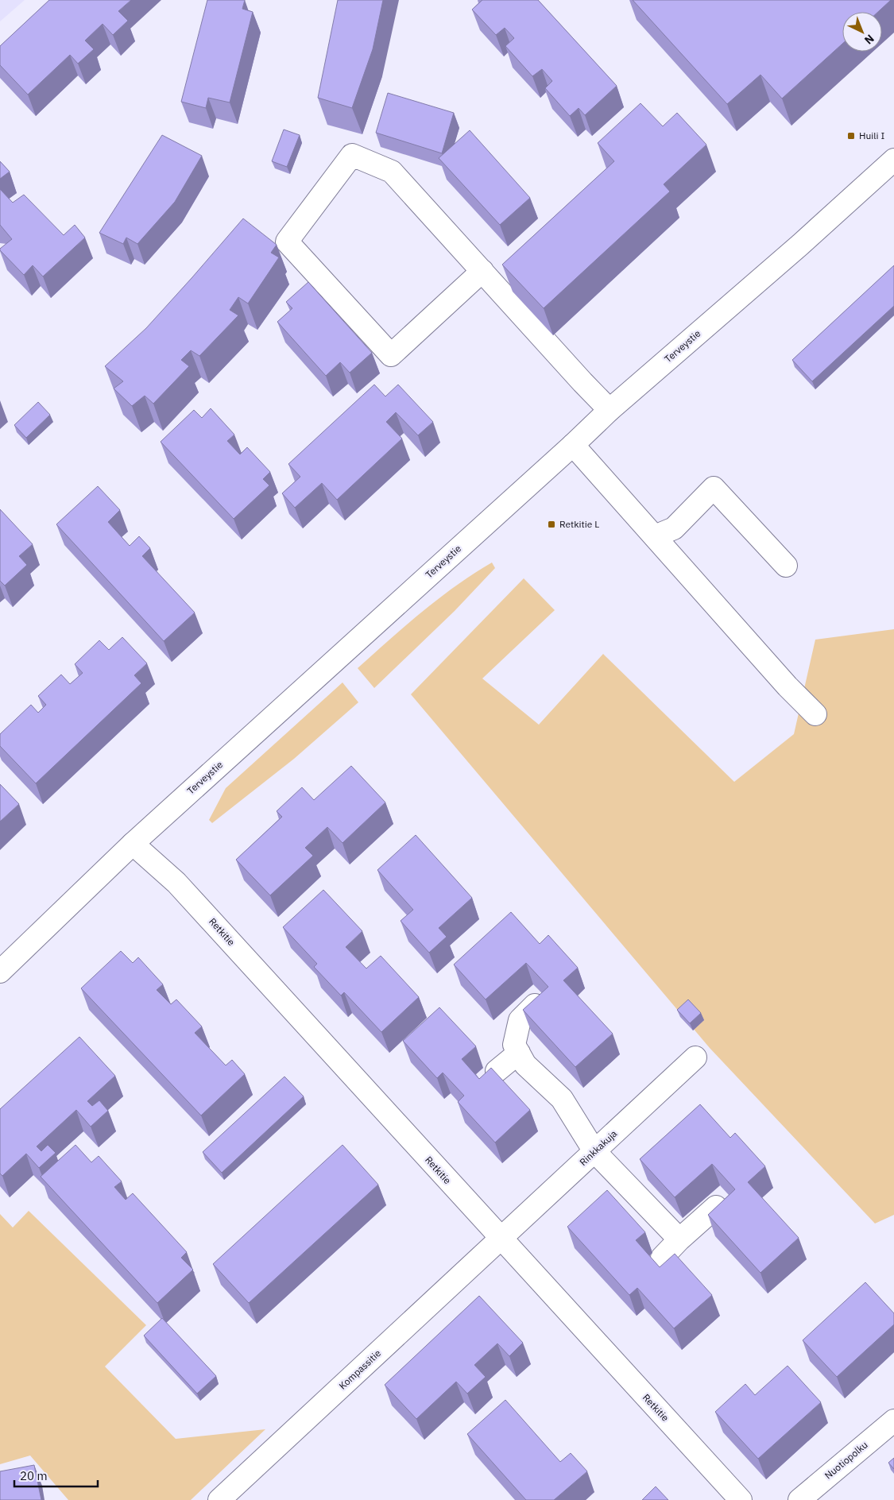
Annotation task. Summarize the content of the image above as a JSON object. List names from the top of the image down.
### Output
{
  "streets": {
    "street": [
      "Terveystie",
      "Retkitie",
      "Rinkkakuja",
      "Kompassitie",
      "Nuotiopolku"
    ]
  },
  "crossings": [
    ["Terveystie", "Retkitie"],
    ["Retkitie", "Rinkkakuja"],
    ["Retkitie", "Kompassitie"],
    ["Rinkkakuja", "Kompassitie"]
  ],
  "places": {
    "transit": ["Huili I", "Retkitie L"]
  },
  "scale_bar": "20 m",
  "north": "bottom right"
}
